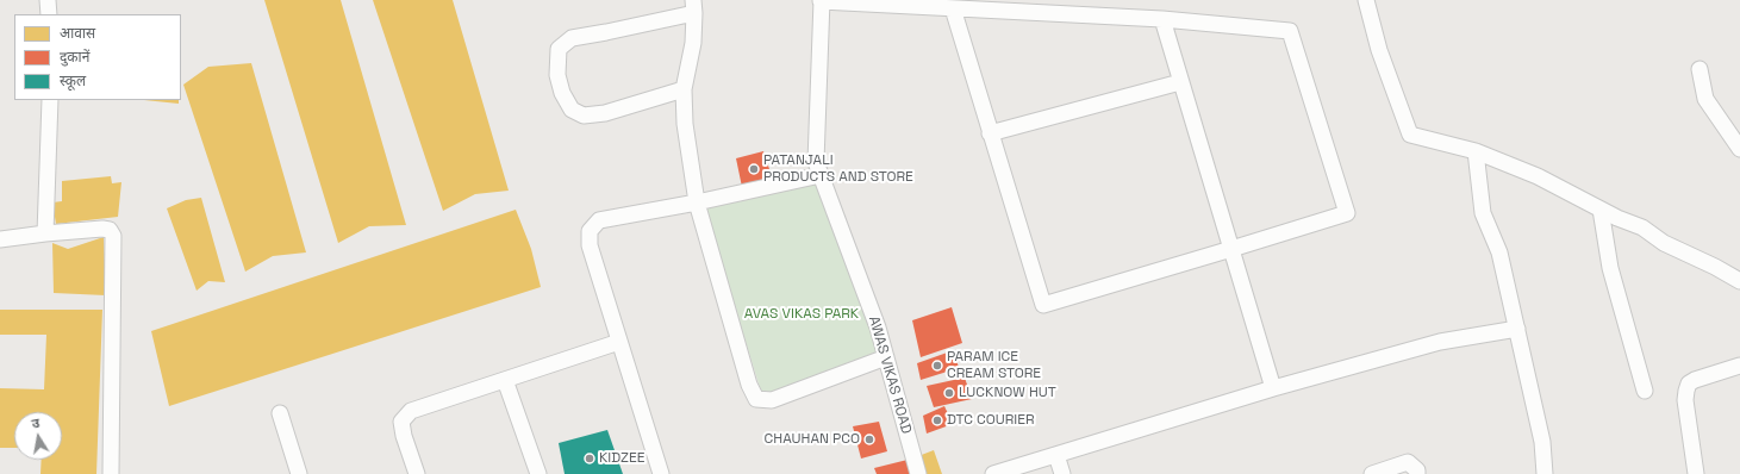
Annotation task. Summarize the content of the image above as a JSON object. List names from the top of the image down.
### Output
{
  "streets": {
    "street": ["AWAS VIKAS ROAD"]
  },
  "parks": ["AVAS VIKAS PARK"],
  "places": [
    "PATANJALI PRODUCTS AND STORE",
    "PARAM ICE CREAM STORE",
    "LUCKNOW HUT",
    "DTC COURIER",
    "CHAUHAN PCO",
    "KIDZEE"
  ],
  "legend": ["आवास", "दुकानें", "स्कूल"],
  "north": "top"
}
